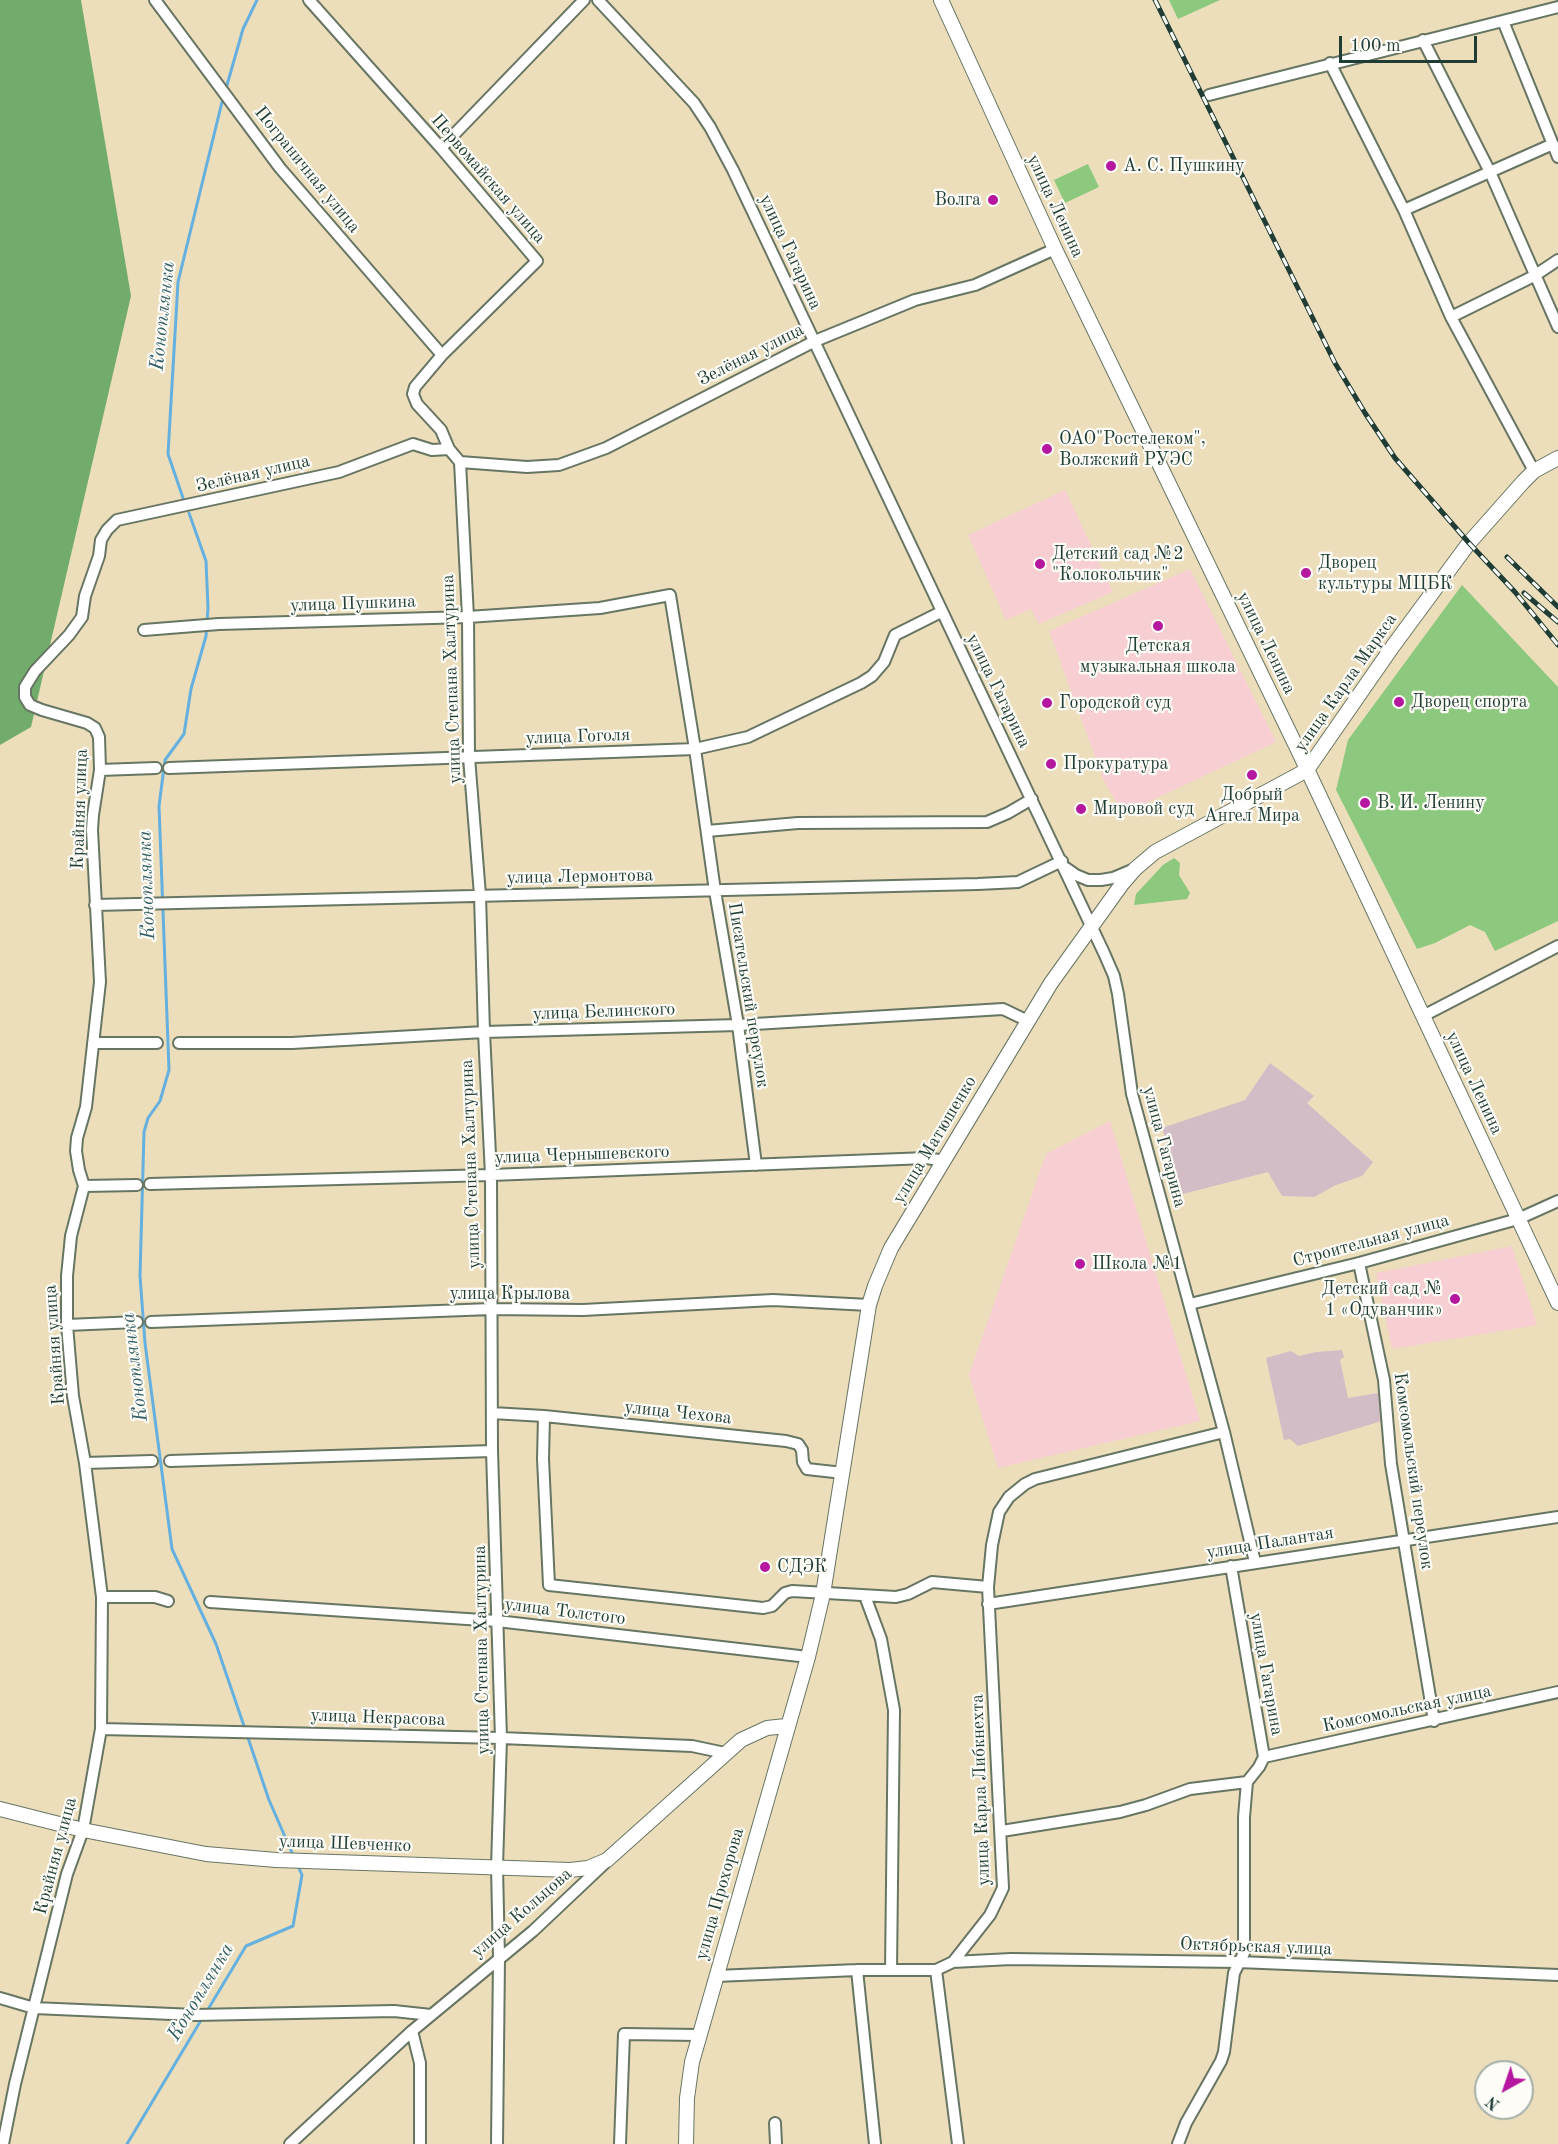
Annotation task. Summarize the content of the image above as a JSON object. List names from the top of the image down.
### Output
{
  "streets": {
    "main road": [
      "улица Ленина",
      "улица Карла Маркса",
      "улица Матюшенко",
      "улица Шевченко",
      "улица Прохорова",
      "улица Кольцова"
    ],
    "street": [
      "Пограничная улица",
      "Первомайская улица",
      "улица Гагарина",
      "Зелёная улица",
      "улица Пушкина",
      "улица Степана Халтурина",
      "улица Гоголя",
      "Крайняя улица",
      "улица Лермонтова",
      "Писательский переулок",
      "улица Белинского",
      "улица Чернышевского",
      "Строительная улица",
      "улица Крылова",
      "улица Чехова",
      "Комсомольский переулок",
      "улица Палантая",
      "улица Толстого",
      "Комсомольская улица",
      "улица Некрасова",
      "улица Карла Либкнехта",
      "Октябрьская улица"
    ]
  },
  "crossings": [
    ["Пограничная улица", "Первомайская улица"],
    ["Первомайская улица", "Зелёная улица"],
    ["Первомайская улица", "улица Степана Халтурина"],
    ["улица Ленина", "Зелёная улица"],
    ["улица Ленина", "улица Карла Маркса"],
    ["улица Ленина", "улица Матюшенко"],
    ["улица Ленина", "Строительная улица"],
    ["улица Гагарина", "Зелёная улица"],
    ["улица Гагарина", "улица Гоголя"],
    ["улица Гагарина", "улица Лермонтова"],
    ["улица Гагарина", "улица Матюшенко"],
    ["улица Гагарина", "Строительная улица"],
    ["улица Гагарина", "улица Палантая"],
    ["улица Гагарина", "Комсомольская улица"],
    ["улица Гагарина", "Октябрьская улица"],
    ["Зелёная улица", "улица Степана Халтурина"],
    ["Зелёная улица", "Крайняя улица"],
    ["улица Пушкина", "улица Степана Халтурина"],
    ["улица Пушкина", "Писательский переулок"],
    ["улица Степана Халтурина", "улица Гоголя"],
    ["улица Степана Халтурина", "улица Лермонтова"],
    ["улица Степана Халтурина", "улица Белинского"],
    ["улица Степана Халтурина", "улица Чернышевского"],
    ["улица Степана Халтурина", "улица Крылова"],
    ["улица Степана Халтурина", "улица Чехова"],
    ["улица Степана Халтурина", "улица Толстого"],
    ["улица Степана Халтурина", "улица Некрасова"],
    ["улица Степана Халтурина", "улица Шевченко"],
    ["улица Степана Халтурина", "улица Кольцова"],
    ["улица Карла Маркса", "улица Матюшенко"],
    ["улица Гоголя", "Писательский переулок"],
    ["Крайняя улица", "улица Лермонтова"],
    ["Крайняя улица", "улица Некрасова"],
    ["Крайняя улица", "улица Шевченко"],
    ["улица Лермонтова", "Писательский переулок"],
    ["Писательский переулок", "улица Белинского"],
    ["Писательский переулок", "улица Чернышевского"],
    ["улица Белинского", "улица Матюшенко"],
    ["улица Матюшенко", "улица Чернышевского"],
    ["улица Матюшенко", "улица Крылова"],
    ["улица Матюшенко", "улица Чехова"],
    ["улица Матюшенко", "улица Толстого"],
    ["улица Матюшенко", "улица Прохорова"],
    ["Строительная улица", "Комсомольский переулок"],
    ["Комсомольский переулок", "улица Палантая"],
    ["Комсомольский переулок", "Комсомольская улица"],
    ["улица Палантая", "улица Карла Либкнехта"],
    ["улица Толстого", "улица Прохорова"],
    ["улица Некрасова", "улица Кольцова"],
    ["улица Карла Либкнехта", "Октябрьская улица"],
    ["улица Шевченко", "улица Кольцова"],
    ["улица Прохорова", "улица Кольцова"]
  ],
  "water": ["Коноплянка"],
  "places": [
    "А. С. Пушкину",
    "Волга",
    "ОАО\"Ростелеком\", Волжский РУЭС",
    "Детский сад №2 \"Колокольчик\"",
    "Дворец культуры МЦБК",
    "Детская музыкальная школа",
    "Дворец спорта",
    "Городской суд",
    "Прокуратура",
    "Добрый Ангел Мира",
    "В. И. Ленину",
    "Мировой суд",
    "Школа №1",
    "Детский сад № 1 «Одуванчик»",
    "СДЭК"
  ],
  "scale_bar": "100 m",
  "north": "bottom left"
}
